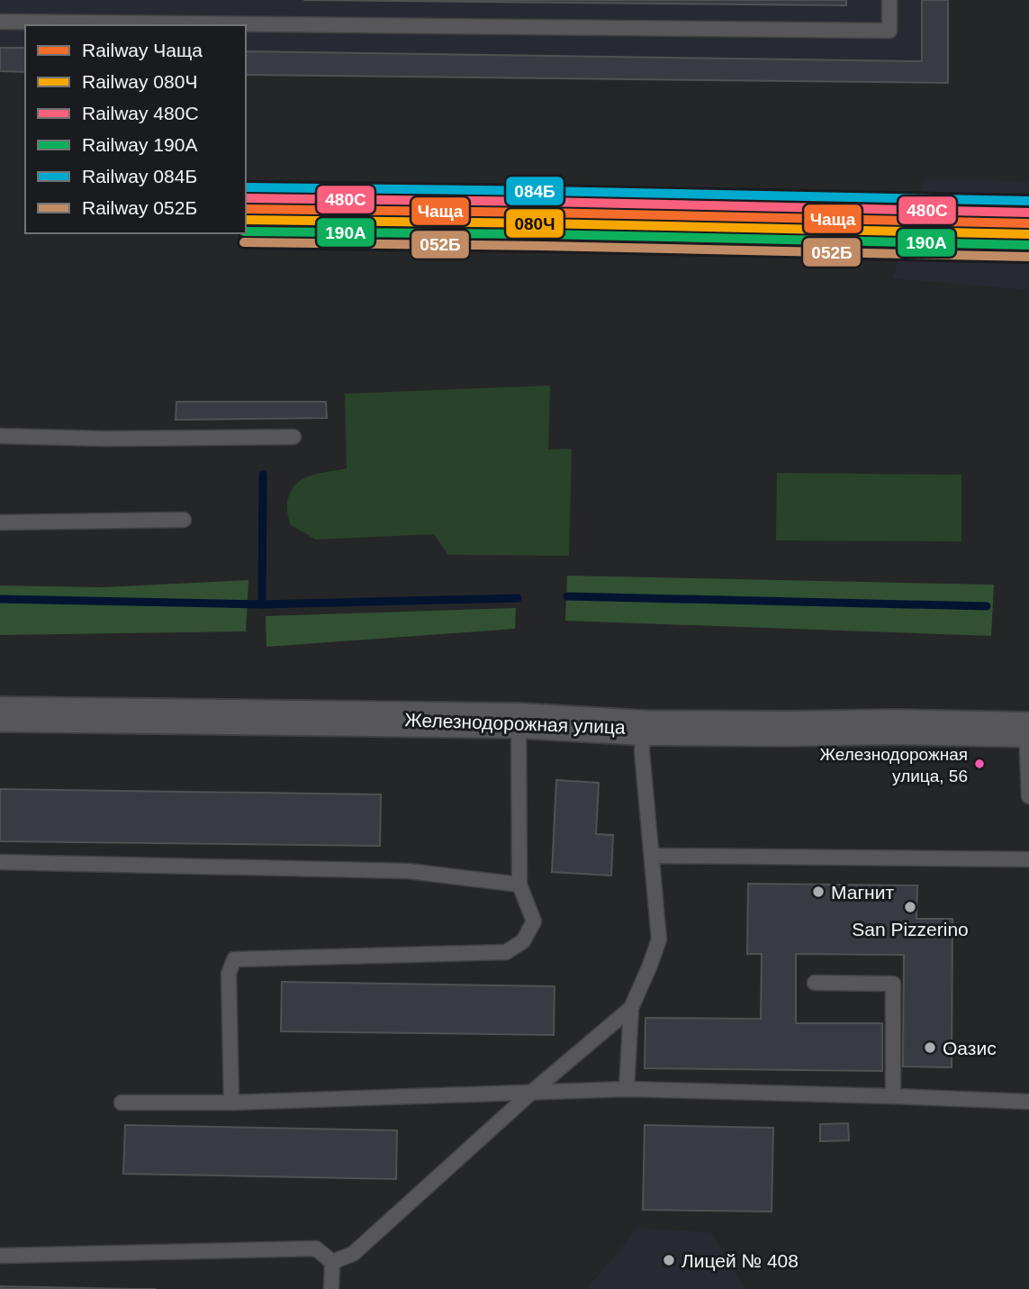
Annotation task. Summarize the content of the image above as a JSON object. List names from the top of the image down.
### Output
{
  "streets": {
    "street": ["Железнодорожная улица"]
  },
  "places": [
    "Железнодорожная улица, 56",
    "Магнит",
    "San Pizzerino",
    "Оазис",
    "Лицей № 408"
  ],
  "lines": [
    "rail line 084Б",
    "rail line 480С",
    "rail line Чаща",
    "rail line 080Ч",
    "rail line 190А",
    "rail line 052Б"
  ],
  "legend": [
    "Railway Чаща",
    "Railway 080Ч",
    "Railway 480С",
    "Railway 190А",
    "Railway 084Б",
    "Railway 052Б"
  ]
}
